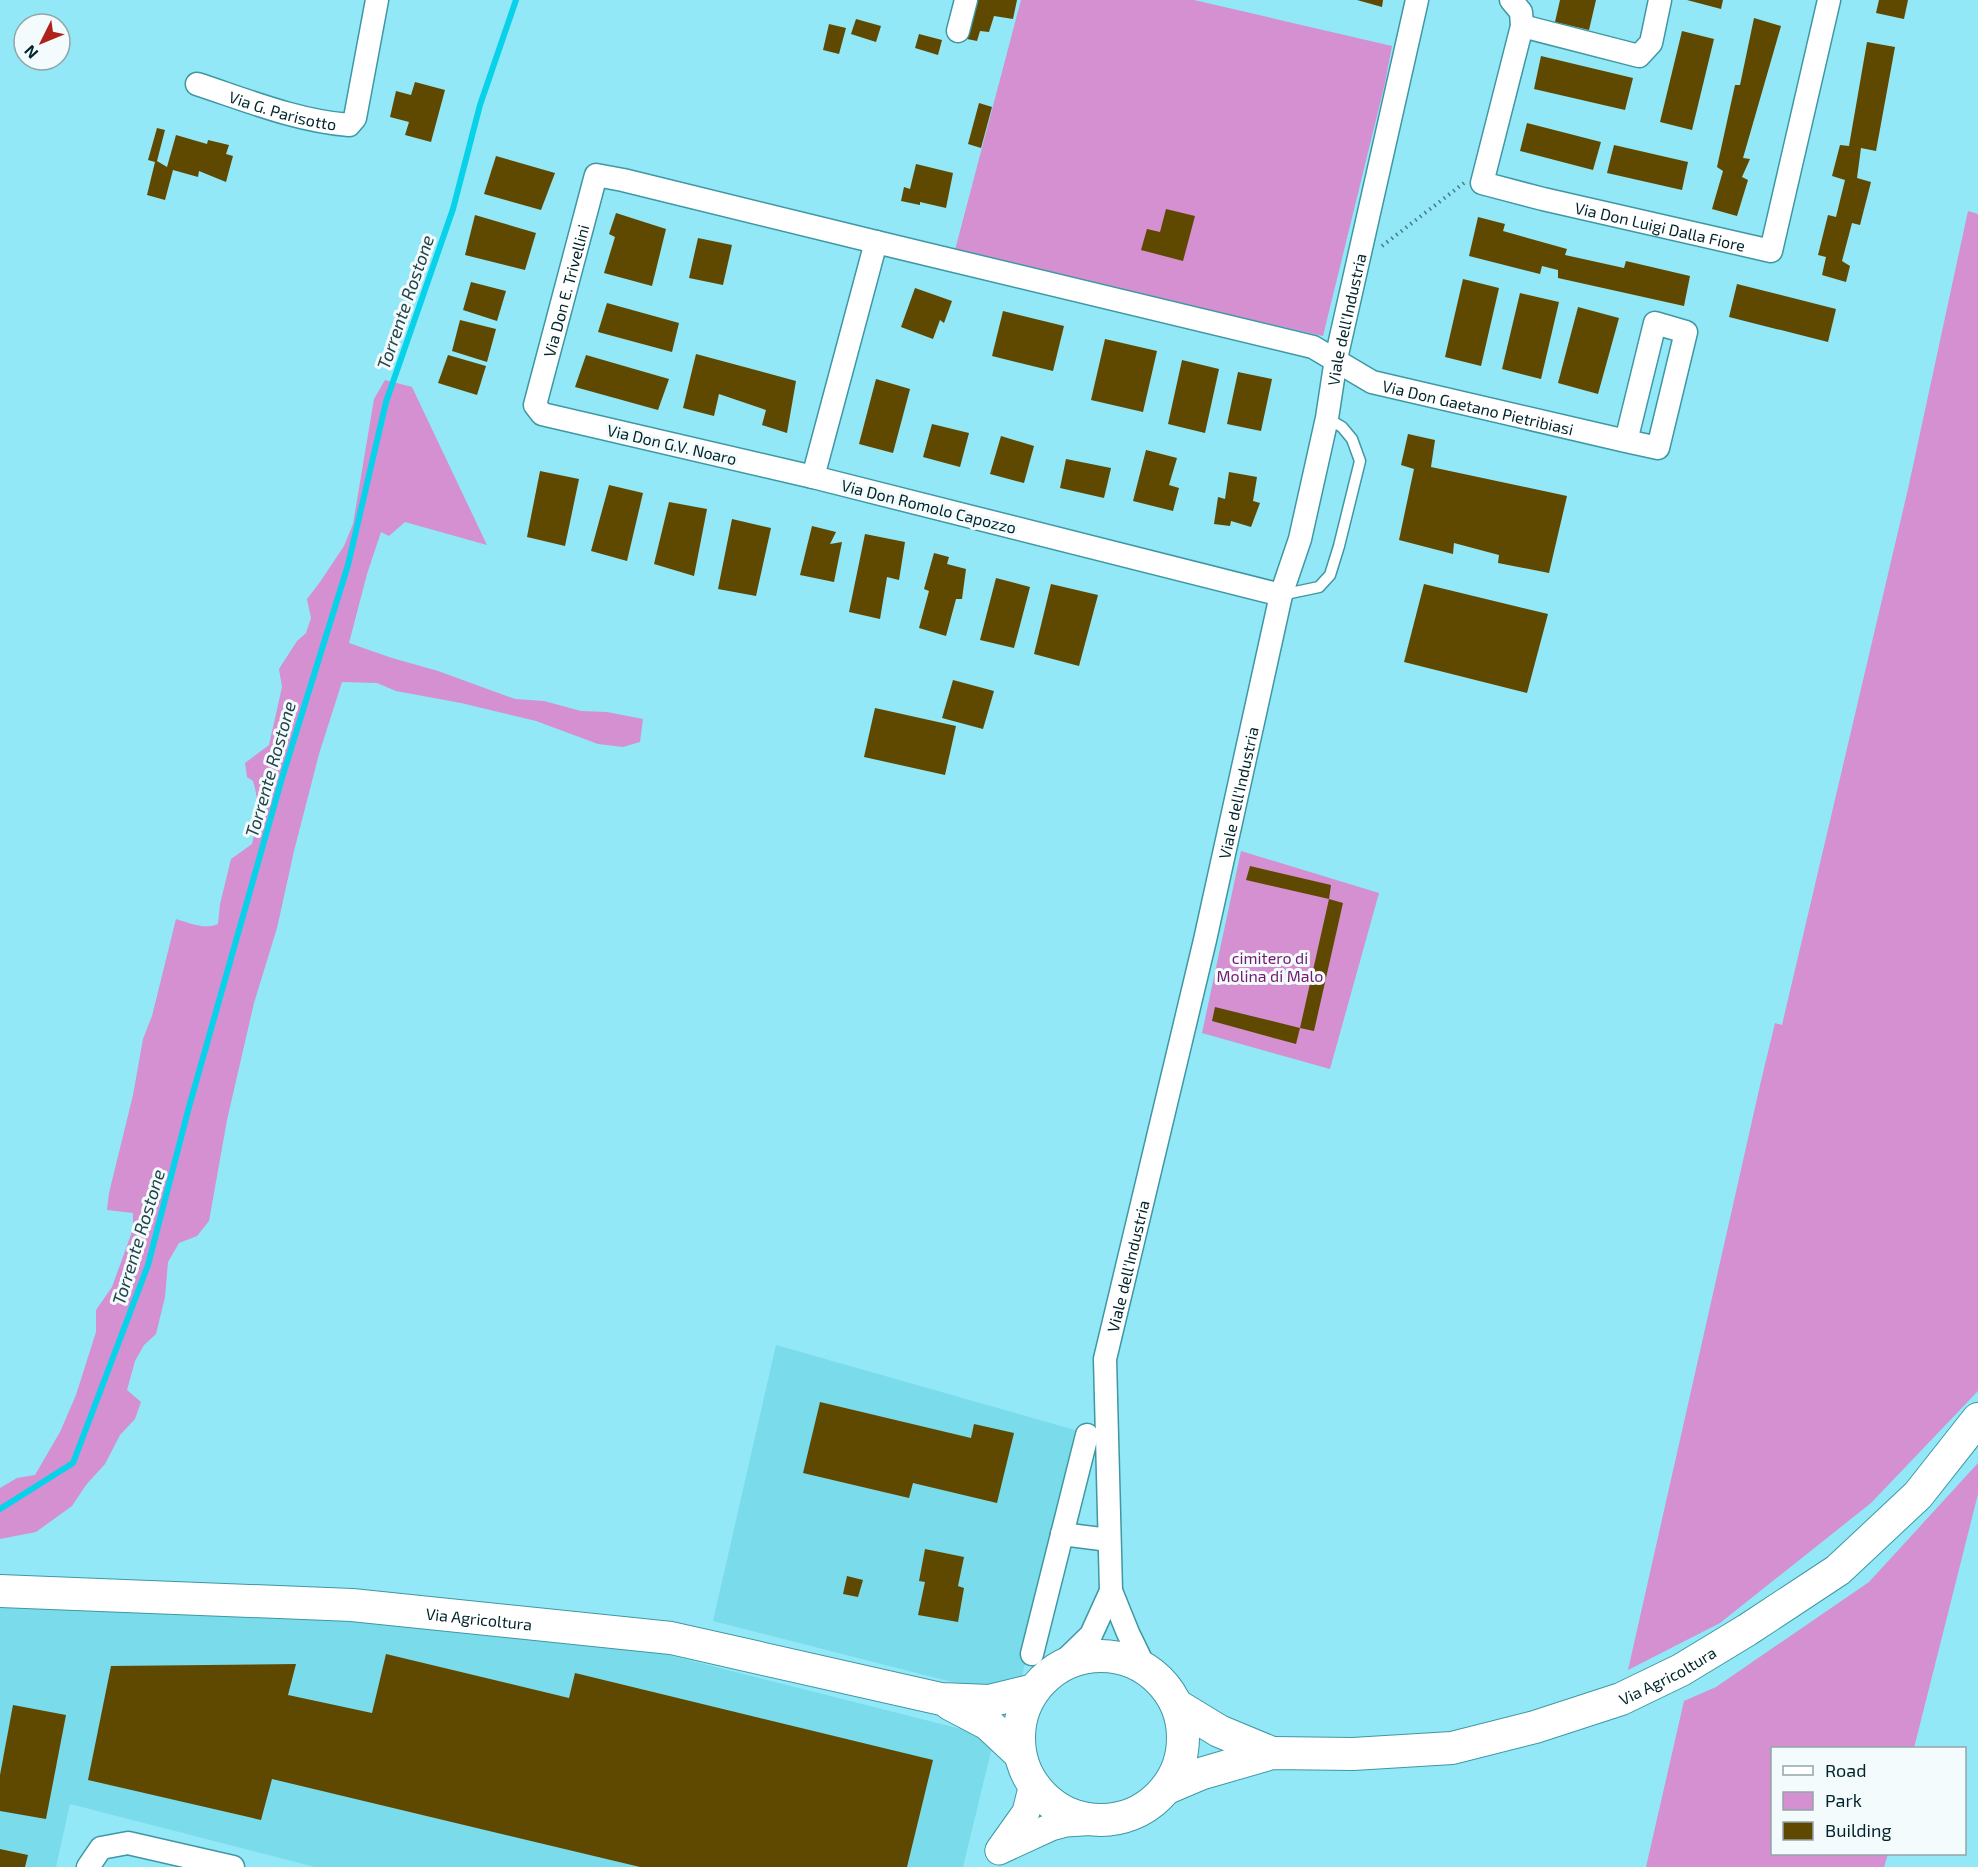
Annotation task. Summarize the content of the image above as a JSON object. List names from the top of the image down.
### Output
{
  "streets": {
    "main road": ["Viale dell'Industria", "Via Agricoltura"],
    "street": [
      "Via G. Parisotto",
      "Via Don Luigi Dalla Fiore",
      "Via Don E. Trivellini",
      "Via Don Gaetano Pietribiasi",
      "Via Don G.V. Noaro",
      "Via Don Romolo Capozzo"
    ]
  },
  "crossings": [
    ["Via Don E. Trivellini", "Via Don G.V. Noaro"],
    ["Viale dell'Industria", "Via Don Gaetano Pietribiasi"],
    ["Viale dell'Industria", "Via Don Romolo Capozzo"],
    ["Viale dell'Industria", "Via Agricoltura"],
    ["Via Don G.V. Noaro", "Via Don Romolo Capozzo"]
  ],
  "water": ["Torrente Rostone"],
  "parks": ["cimitero di Molina di Malo"],
  "legend": ["Road", "Park", "Building"],
  "north": "bottom left"
}
